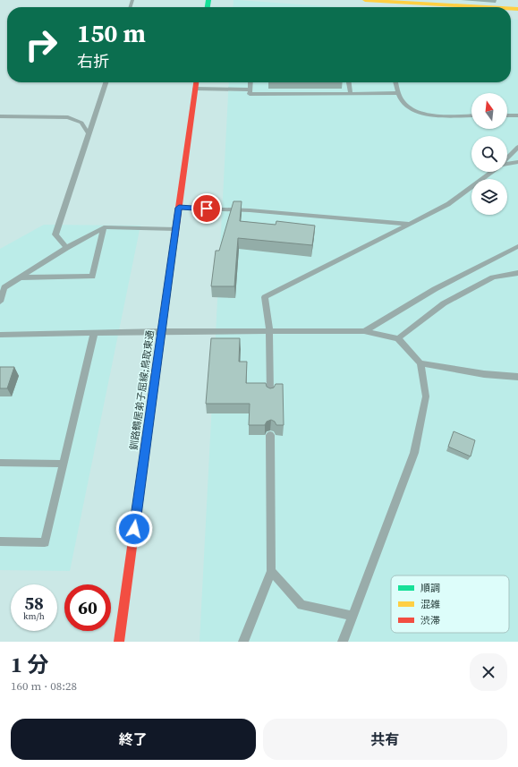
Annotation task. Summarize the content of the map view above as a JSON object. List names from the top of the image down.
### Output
{
  "streets": {
    "main road": ["釧路鶴居弟子屈線;鳥取東通"]
  },
  "legend": ["順調", "混雑", "渋滞"],
  "north": "top",
  "page": {
    "turn": ["150 m", "右折"],
    "speed": "58 km/h",
    "limit": "60",
    "heading": ["1 分", "160 m · 08:28"],
    "buttons": ["終了", "共有"]
  }
}
